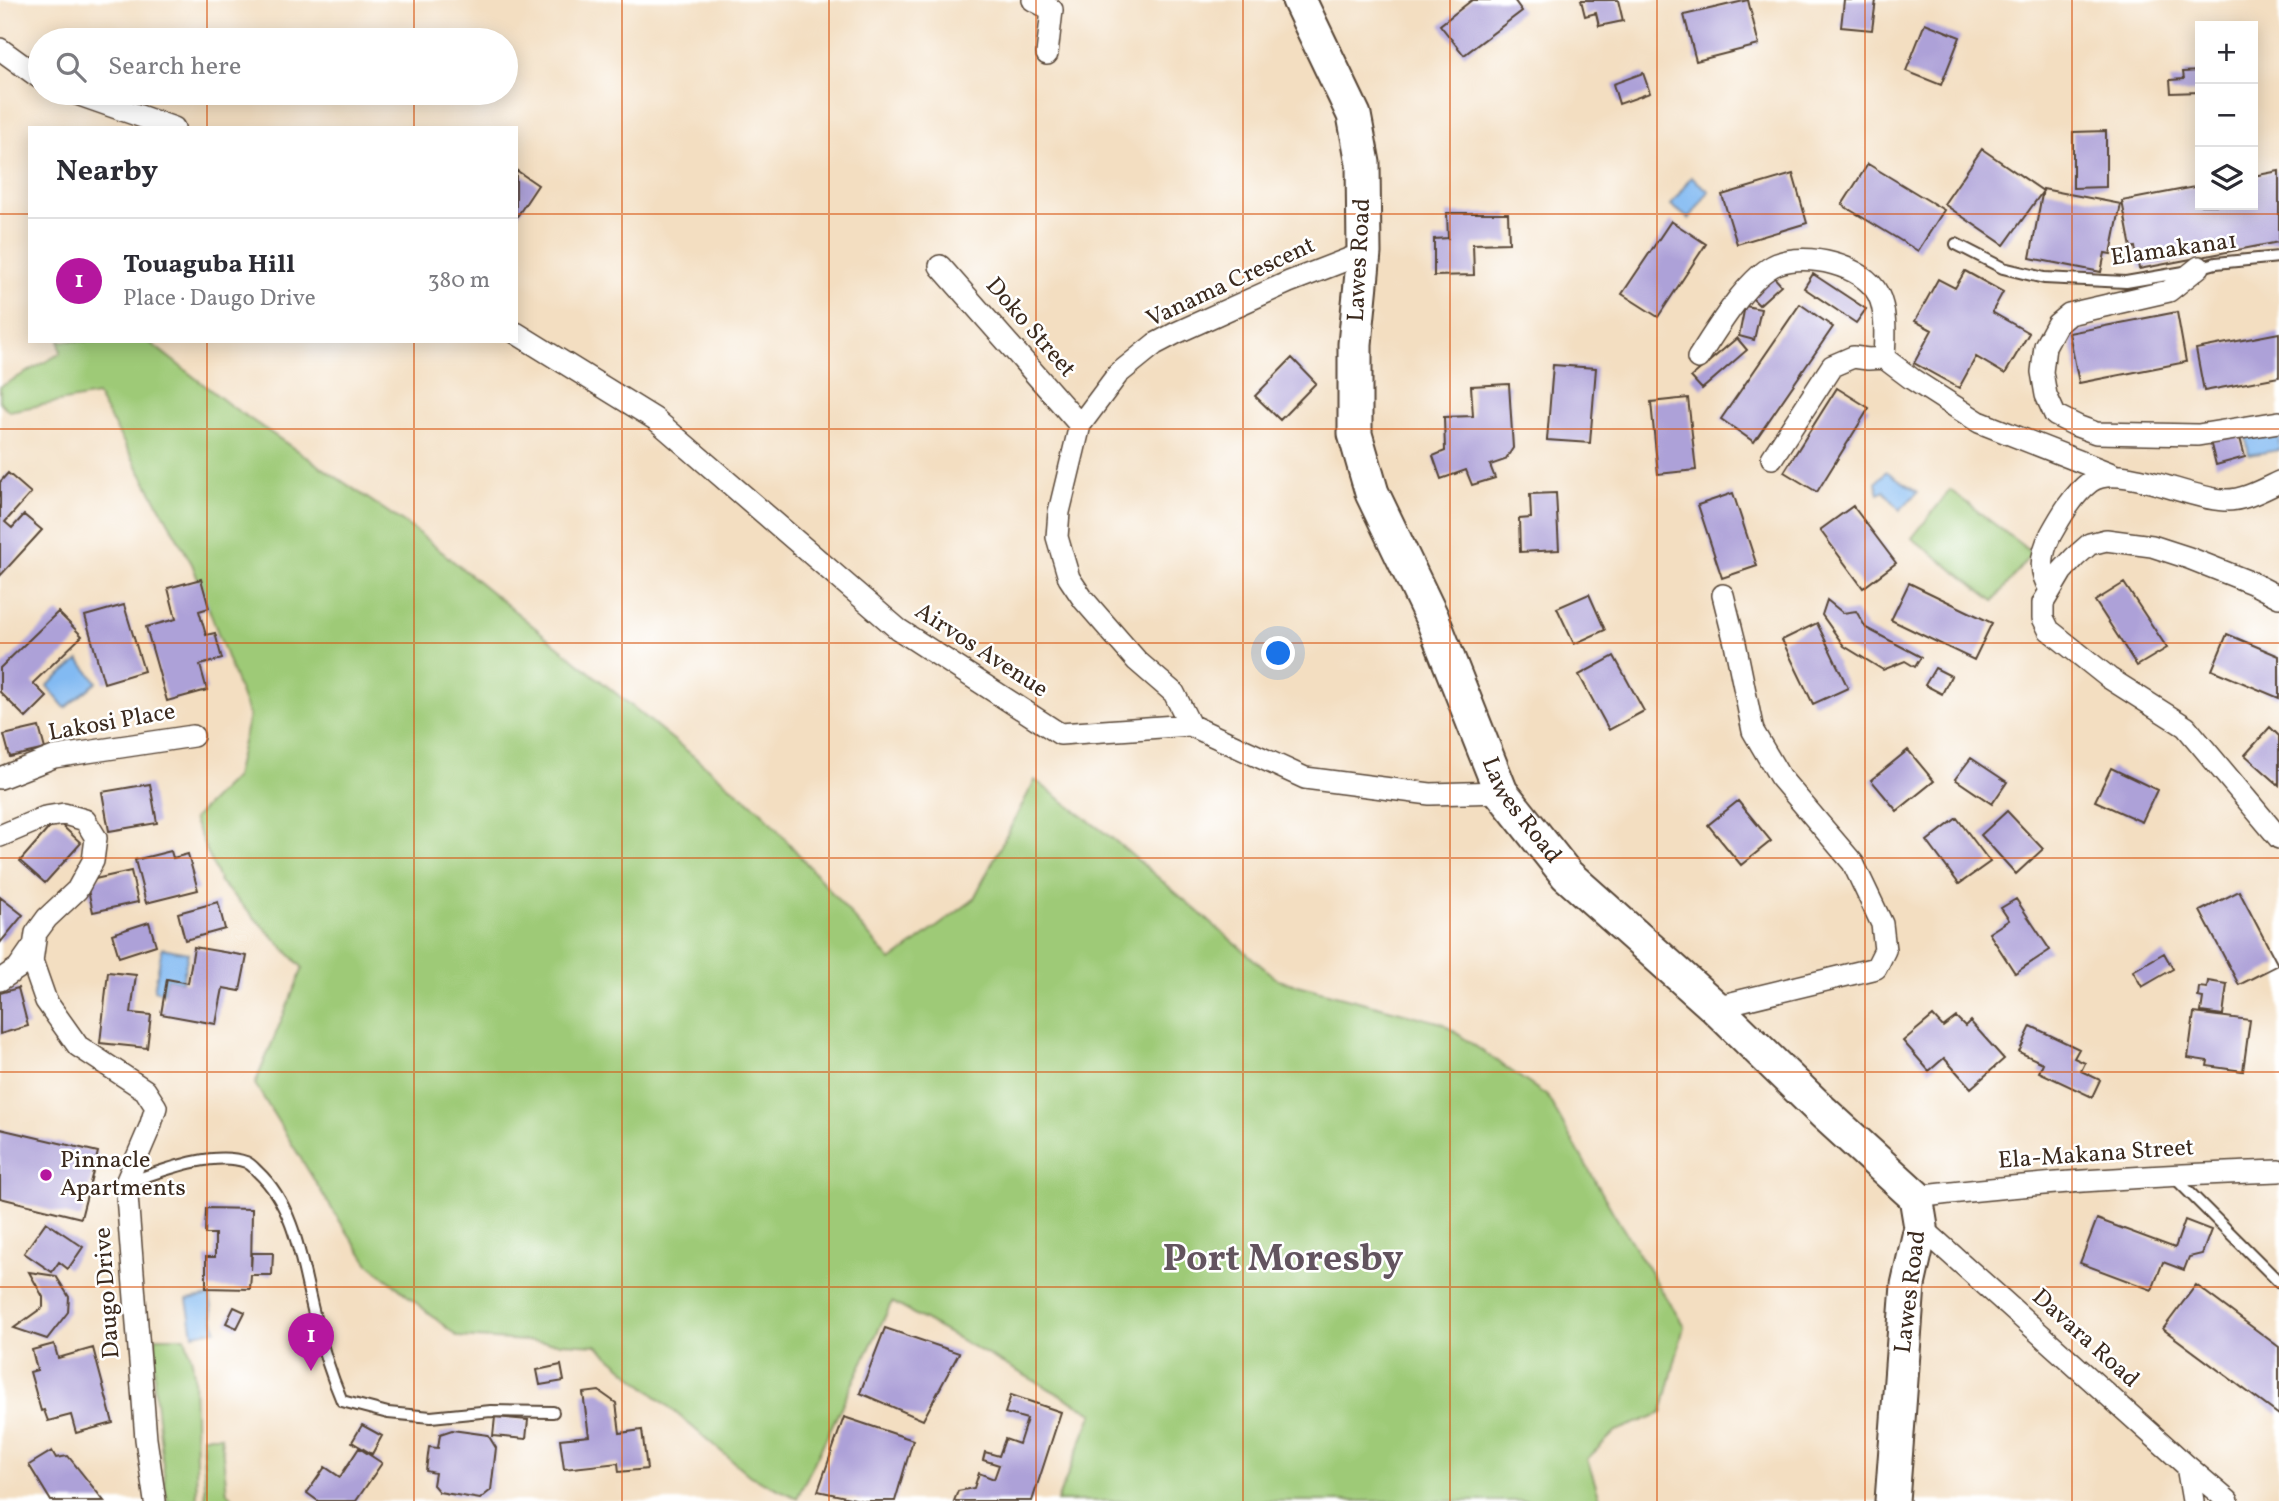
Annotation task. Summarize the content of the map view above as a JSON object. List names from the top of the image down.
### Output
{
  "streets": {
    "main road": ["Lawes Road"],
    "street": [
      "Vanama Crescent",
      "Doko Street",
      "Airvos Avenue",
      "Lakosi Place",
      "Ela-Makana Street",
      "Daugo Drive",
      "Davara Road"
    ],
    "lane": ["Elamakana1"]
  },
  "crossings": [
    ["Lawes Road", "Vanama Crescent"],
    ["Lawes Road", "Airvos Avenue"],
    ["Lawes Road", "Ela-Makana Street"],
    ["Lawes Road", "Davara Road"],
    ["Vanama Crescent", "Doko Street"],
    ["Vanama Crescent", "Airvos Avenue"],
    ["Ela-Makana Street", "Davara Road"]
  ],
  "districts": ["Port Moresby"],
  "places": ["Pinnacle Apartments"],
  "page": {
    "map_buttons": ["+", "−"],
    "search": "Search here",
    "heading": "Nearby",
    "list": [
      {
        "mark": "1",
        "name": "Touaguba Hill",
        "note": "Place · Daugo Drive",
        "value": "380 m"
      }
    ],
    "pins": "1"
  }
}
